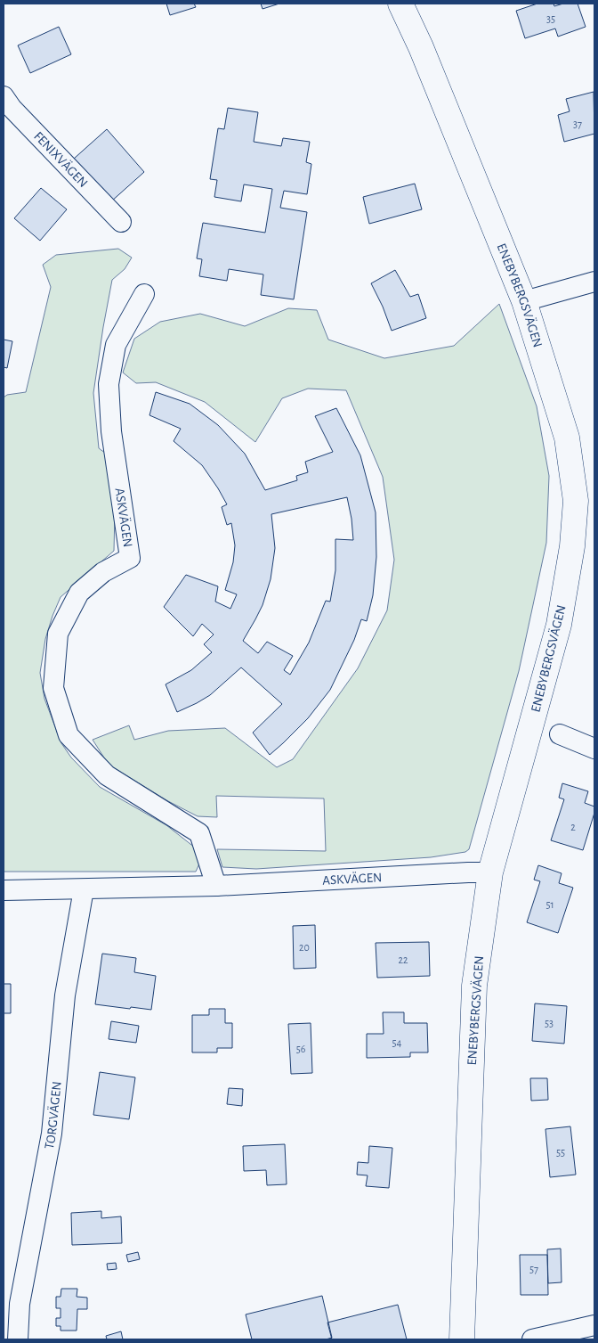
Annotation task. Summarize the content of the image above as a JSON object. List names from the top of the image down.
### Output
{
  "streets": {
    "main road": ["ENEBYBERGSVÄGEN"],
    "street": ["FENIXVÄGEN", "ASKVÄGEN", "TORGVÄGEN"]
  },
  "crossings": [
    ["ENEBYBERGSVÄGEN", "ASKVÄGEN"],
    ["ASKVÄGEN", "TORGVÄGEN"]
  ],
  "house_numbers": [
    "35",
    "37",
    "2",
    "51",
    "20",
    "22",
    "53",
    "54",
    "56",
    "55",
    "57"
  ]
}
